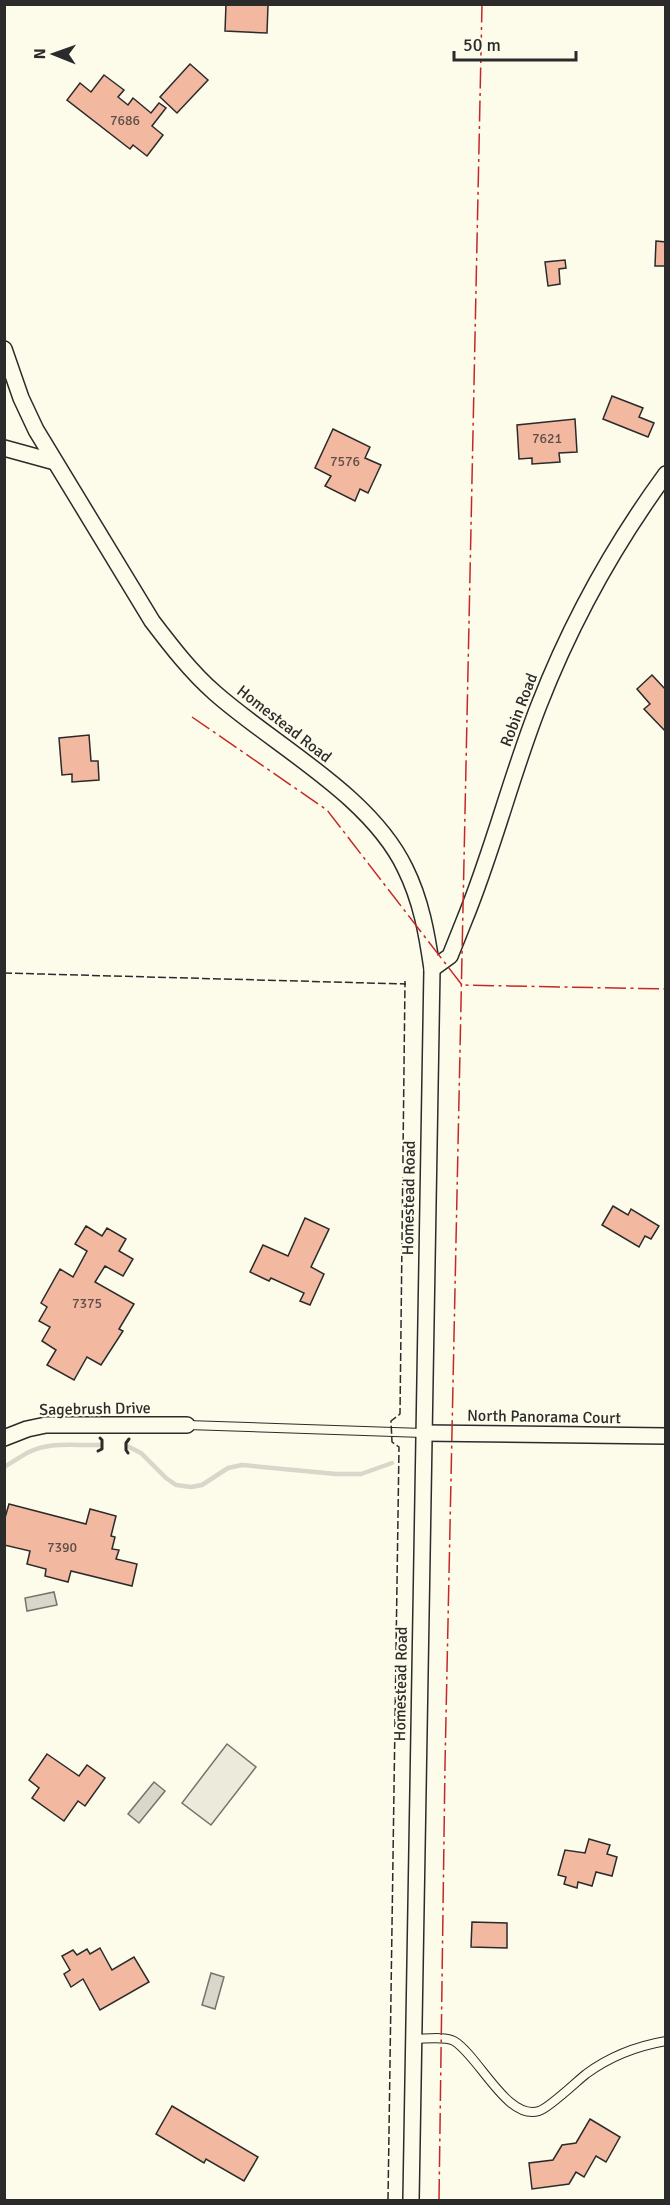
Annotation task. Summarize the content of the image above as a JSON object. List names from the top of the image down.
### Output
{
  "streets": {
    "street": [
      "Robin Road",
      "Homestead Road",
      "Sagebrush Drive",
      "North Panorama Court"
    ]
  },
  "crossings": [
    ["Robin Road", "Homestead Road"],
    ["Homestead Road", "North Panorama Court"]
  ],
  "house_numbers": [
    "7686",
    "7621",
    "7576",
    "7375",
    "7390"
  ],
  "scale_bar": "50 m",
  "north": "left"
}
